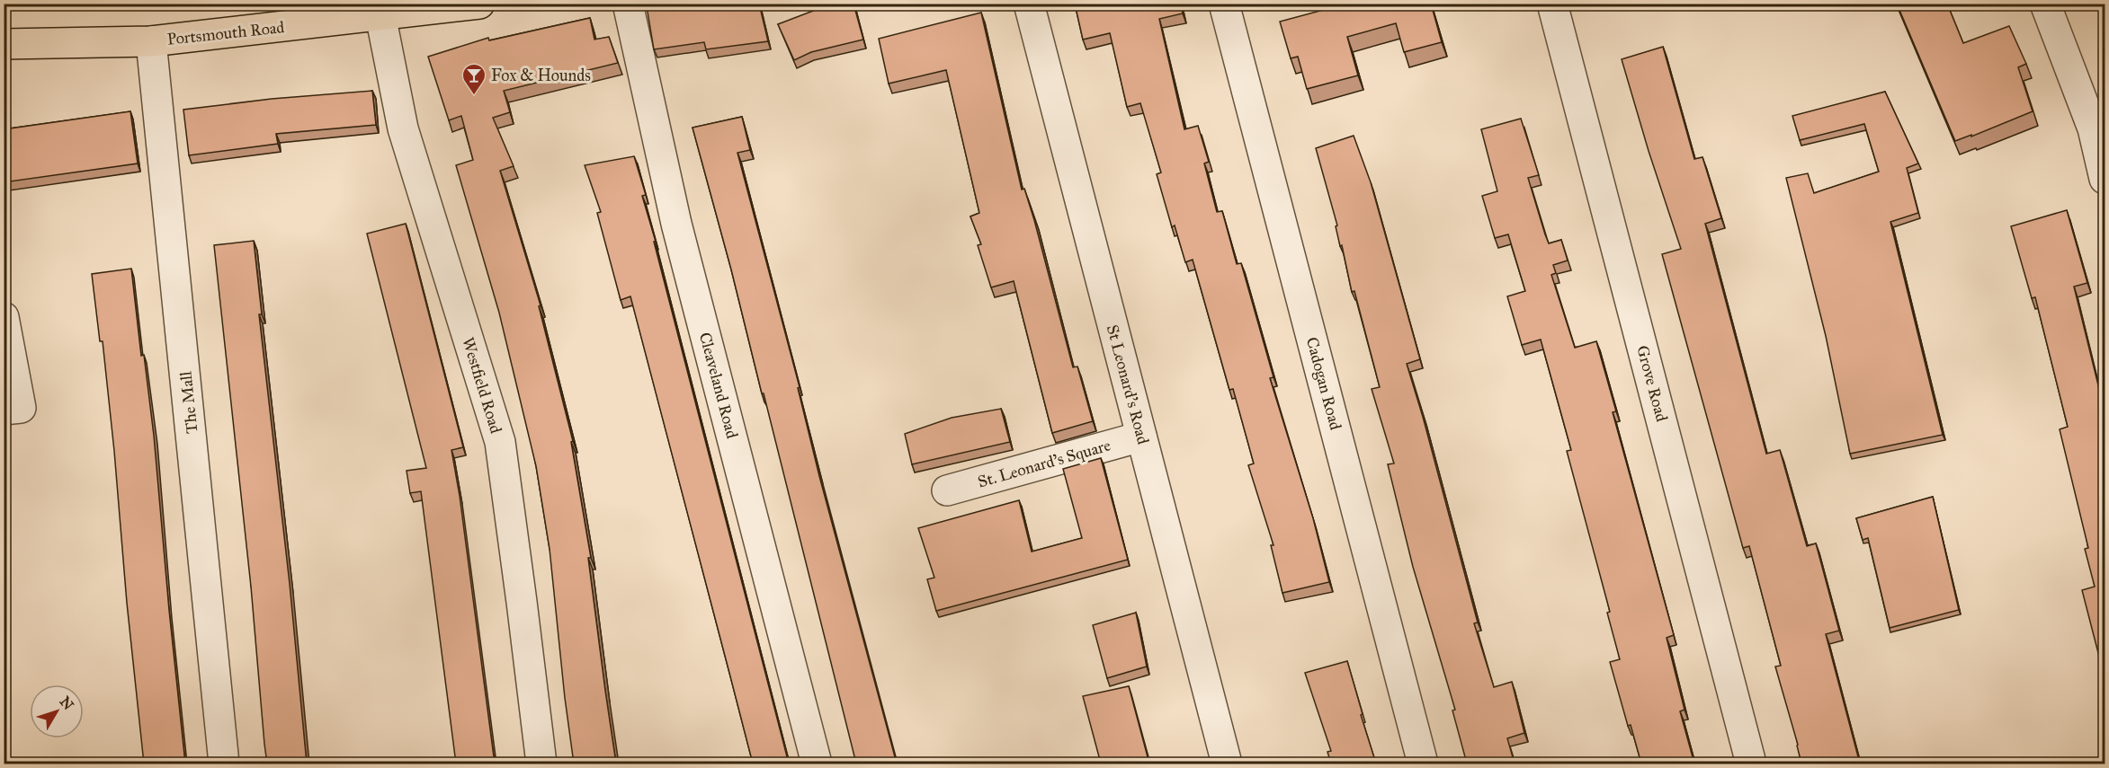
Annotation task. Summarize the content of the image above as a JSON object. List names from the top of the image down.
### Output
{
  "streets": {
    "main road": ["Portsmouth Road"],
    "street": [
      "Cadogan Road",
      "Grove Road",
      "St Leonard's Road",
      "Westfield Road",
      "Cleaveland Road",
      "The Mall",
      "St. Leonard's Square"
    ]
  },
  "crossings": [
    ["Portsmouth Road", "Westfield Road"],
    ["Portsmouth Road", "The Mall"],
    ["St Leonard's Road", "St. Leonard's Square"]
  ],
  "places": {
    "bar": ["Fox & Hounds"]
  },
  "north": "top right"
}
